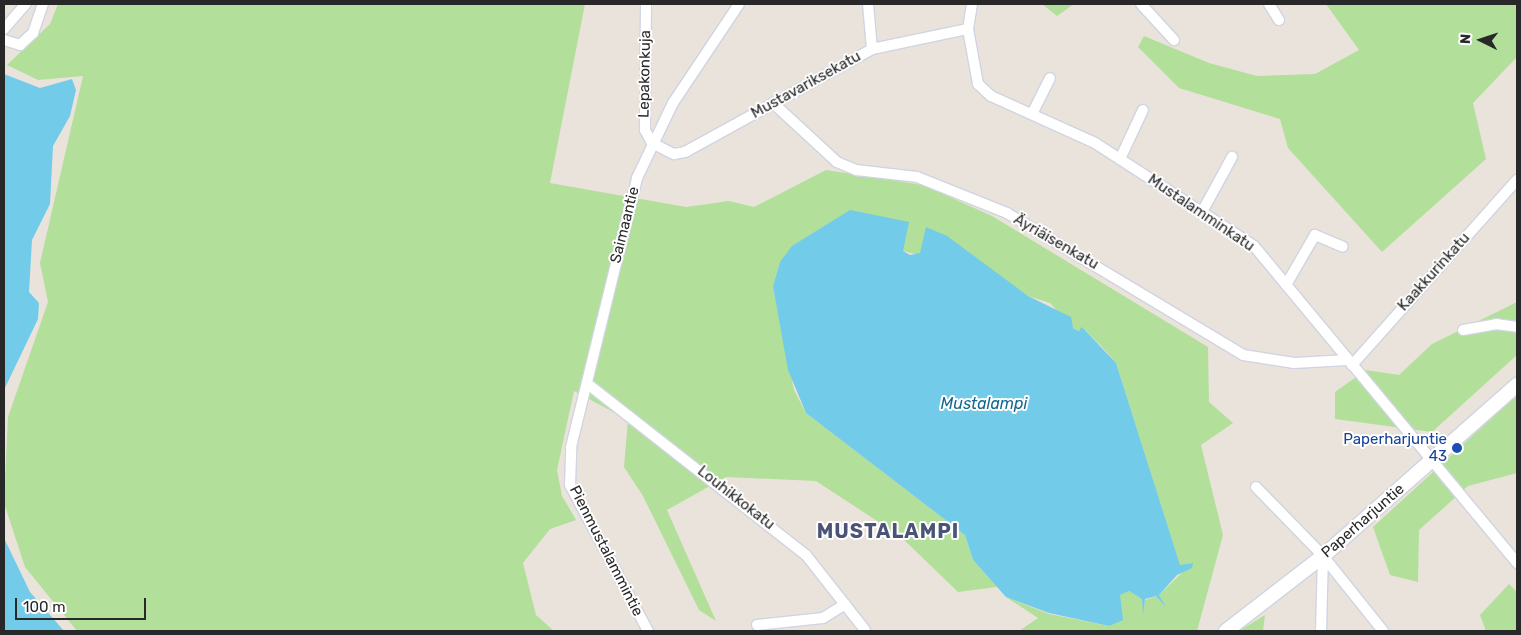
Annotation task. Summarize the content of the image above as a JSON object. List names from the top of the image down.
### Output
{
  "streets": {
    "street": [
      "Lepakonkuja",
      "Mustavariksekatu",
      "Mustalamminkatu",
      "Saimaantie",
      "Äyriäisenkatu",
      "Kaakkurinkatu",
      "Louhikkokatu",
      "Paperharjuntie",
      "Pienmustalammintie"
    ]
  },
  "crossings": [
    ["Lepakonkuja", "Mustavariksekatu"],
    ["Lepakonkuja", "Saimaantie"],
    ["Mustavariksekatu", "Mustalamminkatu"],
    ["Mustavariksekatu", "Saimaantie"],
    ["Mustavariksekatu", "Äyriäisenkatu"],
    ["Mustalamminkatu", "Äyriäisenkatu"],
    ["Mustalamminkatu", "Kaakkurinkatu"],
    ["Mustalamminkatu", "Paperharjuntie"],
    ["Saimaantie", "Louhikkokatu"],
    ["Saimaantie", "Pienmustalammintie"],
    ["Äyriäisenkatu", "Kaakkurinkatu"]
  ],
  "districts": ["MUSTALAMPI"],
  "water": ["Mustalampi"],
  "places": ["Paperharjuntie 43"],
  "scale_bar": "100 m",
  "north": "left"
}
